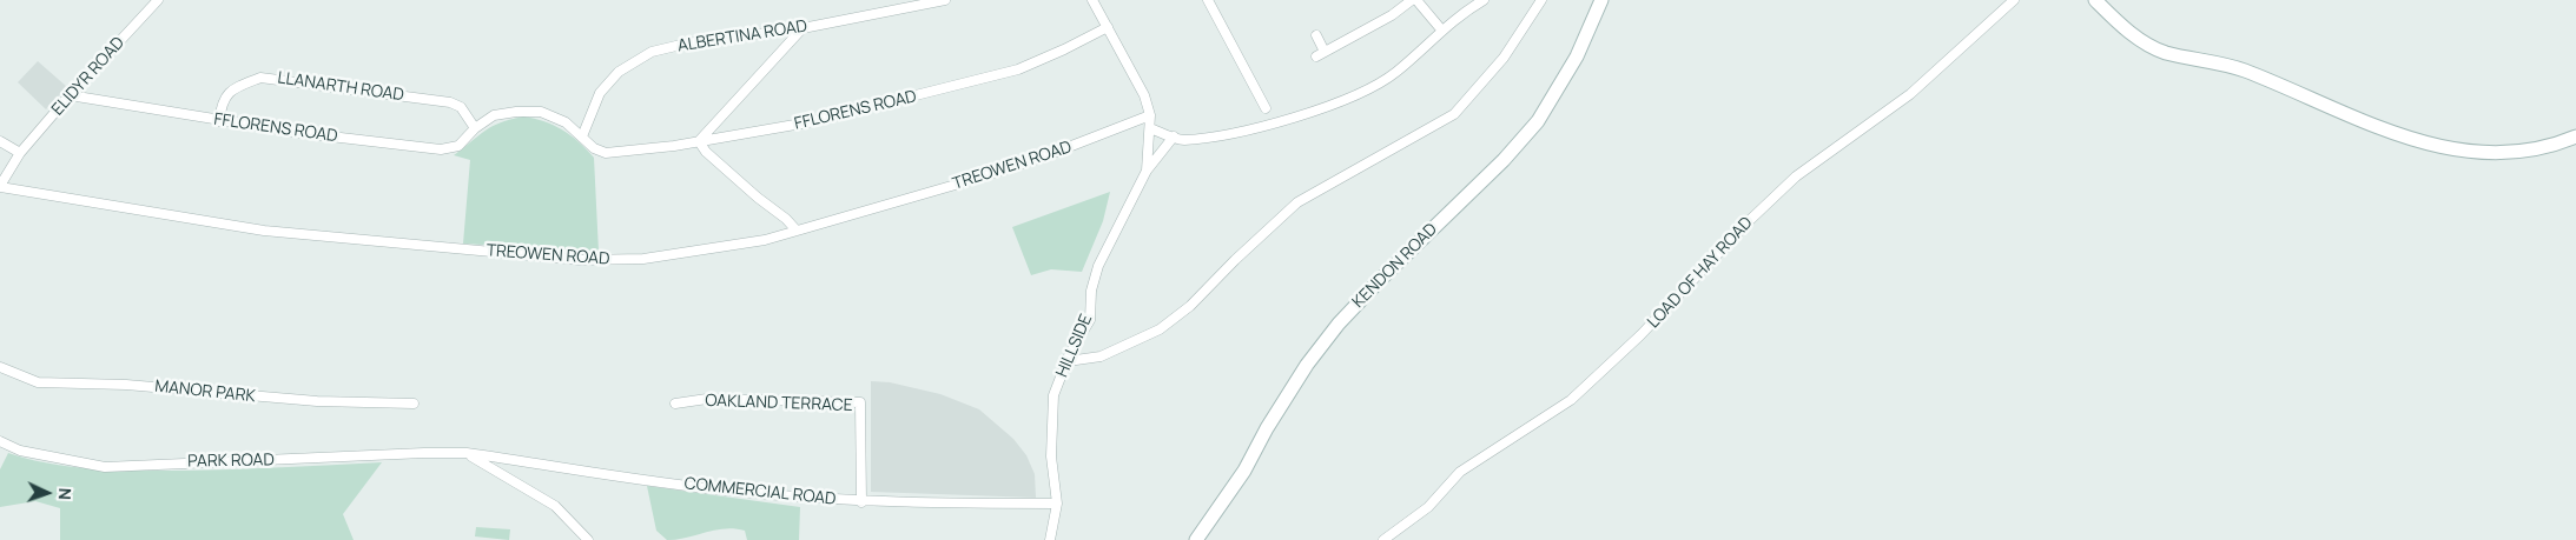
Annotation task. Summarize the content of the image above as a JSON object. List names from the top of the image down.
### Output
{
  "streets": {
    "main road": ["KENDON ROAD"],
    "street": [
      "ALBERTINA ROAD",
      "ELIDYR ROAD",
      "LLANARTH ROAD",
      "FFLORENS ROAD",
      "TREOWEN ROAD",
      "LOAD OF HAY ROAD",
      "HILLSIDE",
      "MANOR PARK",
      "OAKLAND TERRACE",
      "PARK ROAD",
      "COMMERCIAL ROAD"
    ]
  },
  "crossings": [
    ["ALBERTINA ROAD", "FFLORENS ROAD"],
    ["ELIDYR ROAD", "FFLORENS ROAD"],
    ["ELIDYR ROAD", "TREOWEN ROAD"],
    ["LLANARTH ROAD", "FFLORENS ROAD"],
    ["FFLORENS ROAD", "HILLSIDE"],
    ["TREOWEN ROAD", "HILLSIDE"],
    ["HILLSIDE", "COMMERCIAL ROAD"],
    ["OAKLAND TERRACE", "COMMERCIAL ROAD"],
    ["PARK ROAD", "COMMERCIAL ROAD"]
  ],
  "north": "right"
}
